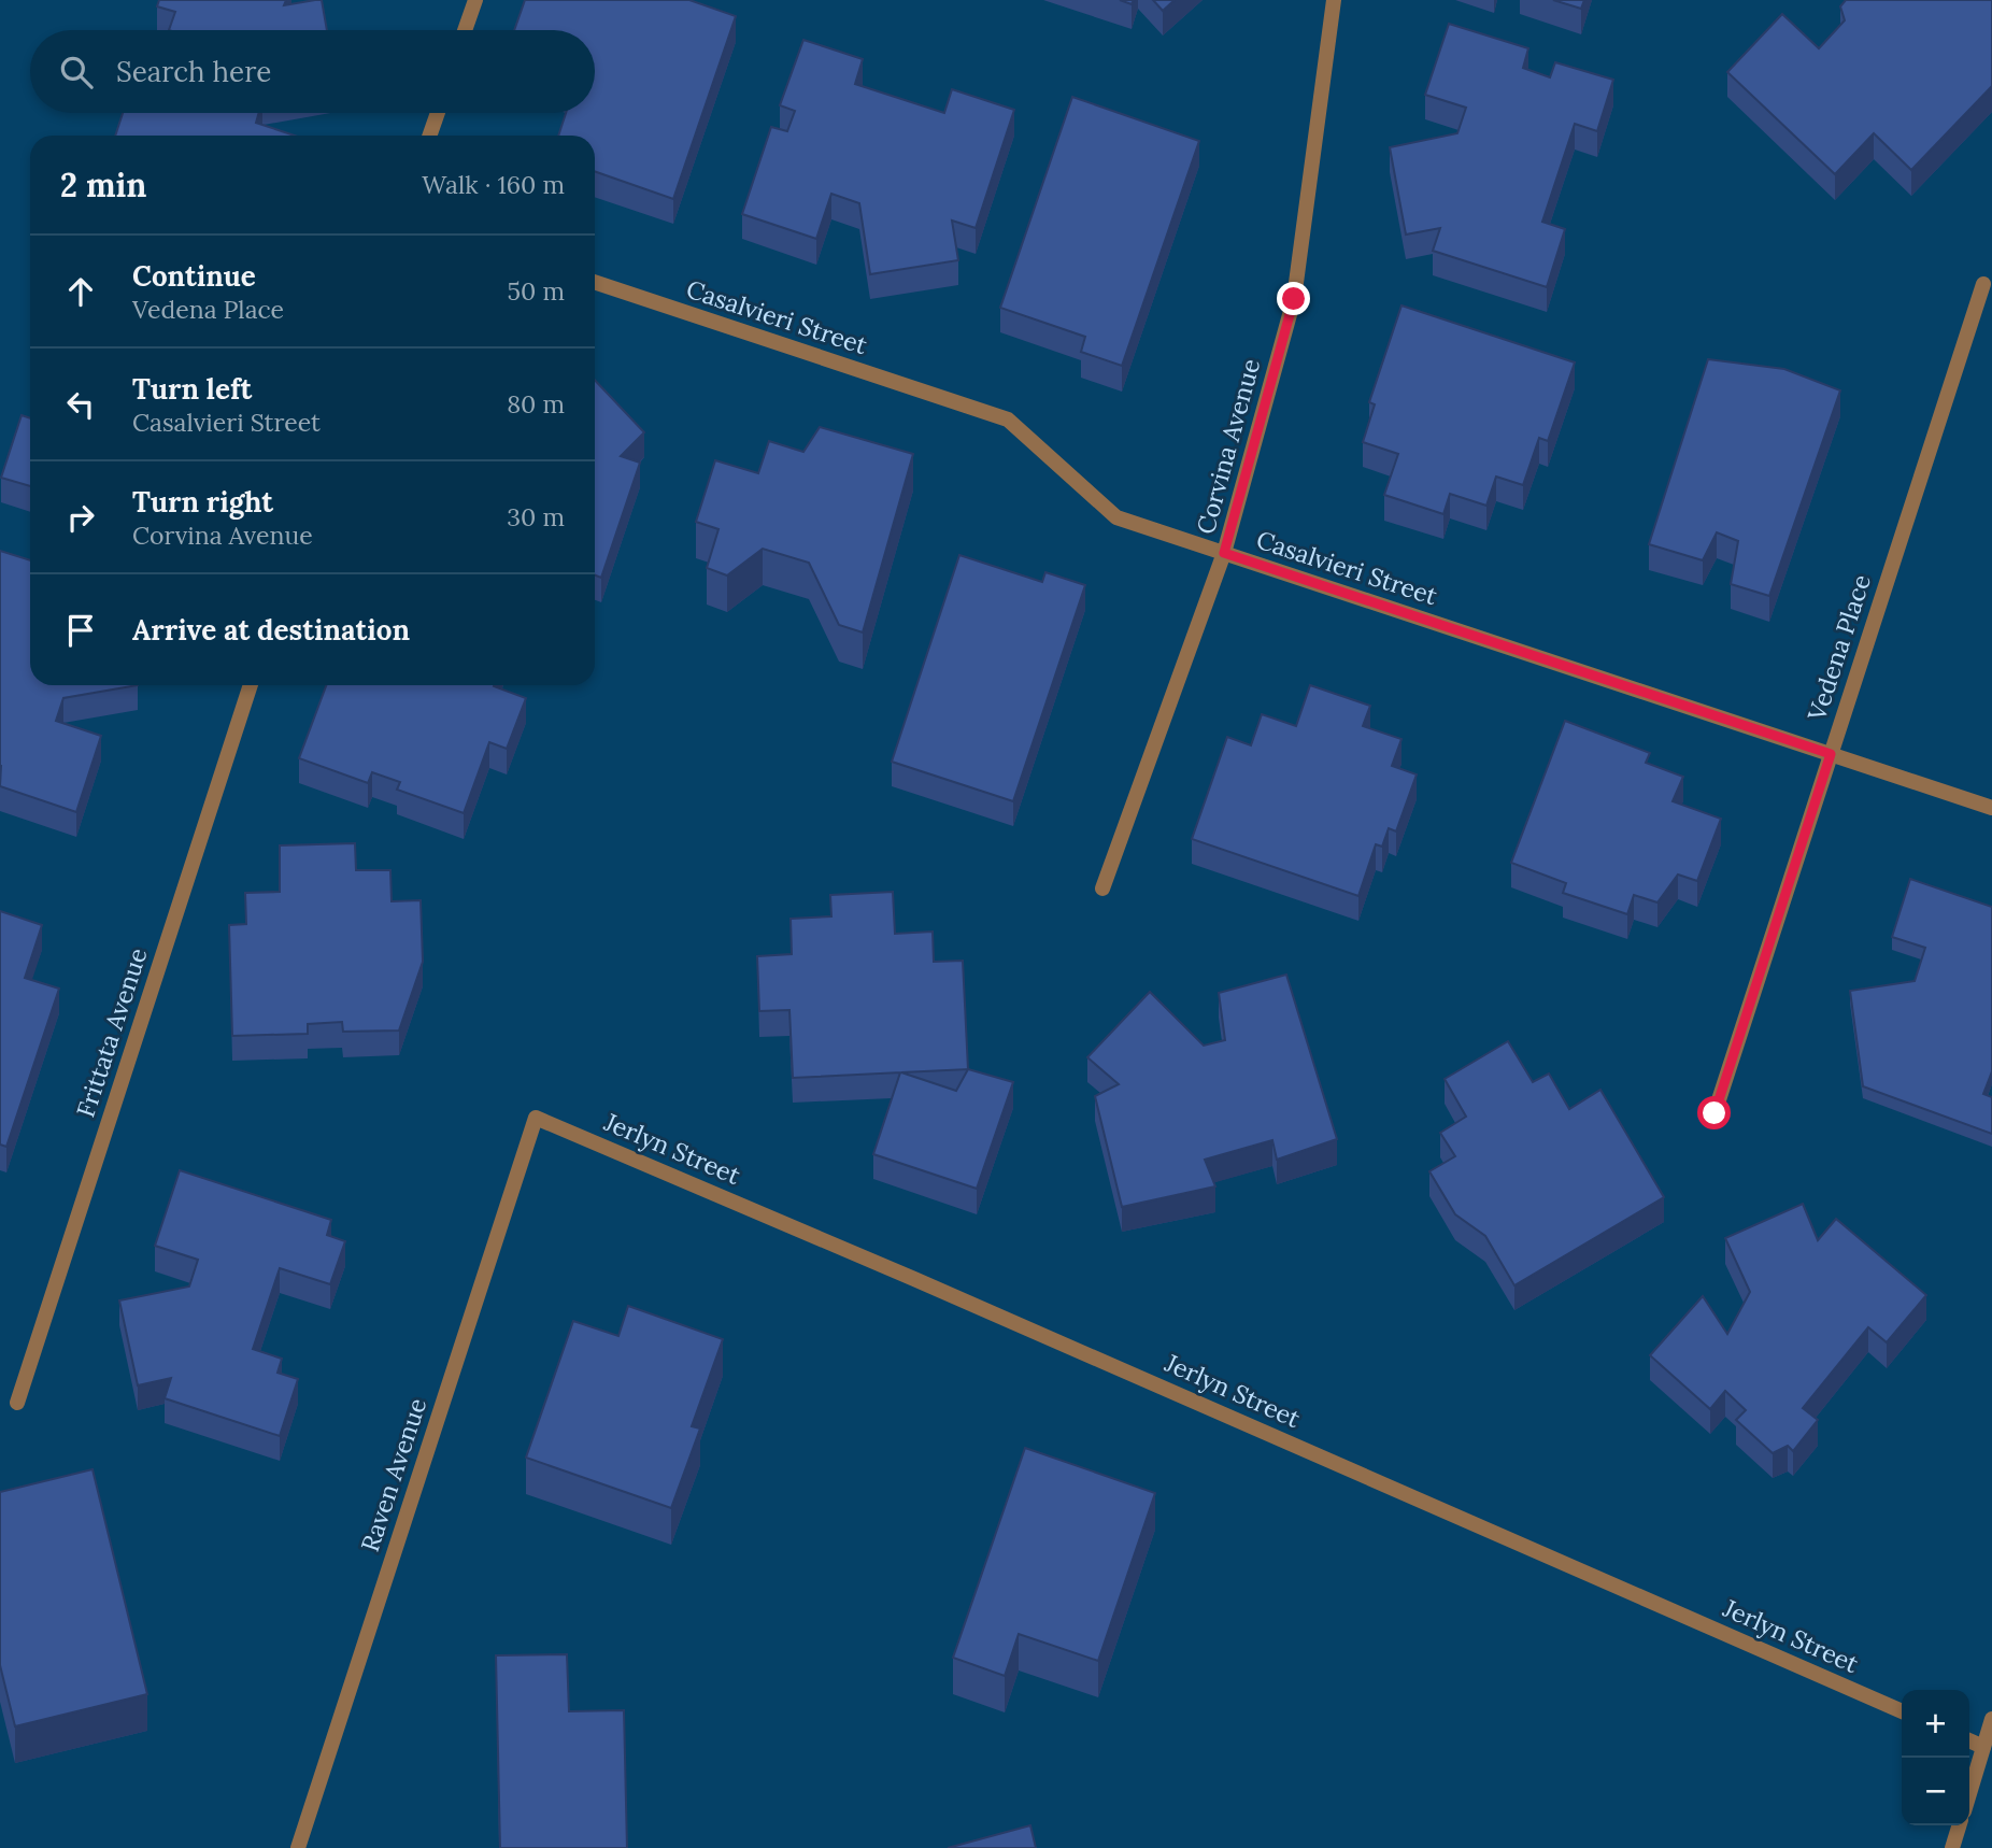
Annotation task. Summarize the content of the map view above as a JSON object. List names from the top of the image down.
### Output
{
  "streets": {
    "street": [
      "Casalvieri Street",
      "Corvina Avenue",
      "Vedena Place",
      "Frittata Avenue",
      "Jerlyn Street",
      "Raven Avenue"
    ]
  },
  "crossings": [
    ["Casalvieri Street", "Corvina Avenue"],
    ["Casalvieri Street", "Vedena Place"],
    ["Jerlyn Street", "Raven Avenue"]
  ],
  "page": {
    "search": "Search here",
    "heading": ["2 min", "Walk · 160 m"],
    "list": [
      ["Continue", "Vedena Place", "50 m"],
      ["Turn left", "Casalvieri Street", "80 m"],
      ["Turn right", "Corvina Avenue", "30 m"],
      "Arrive at destination"
    ],
    "map_buttons": ["+", "−"]
  }
}
